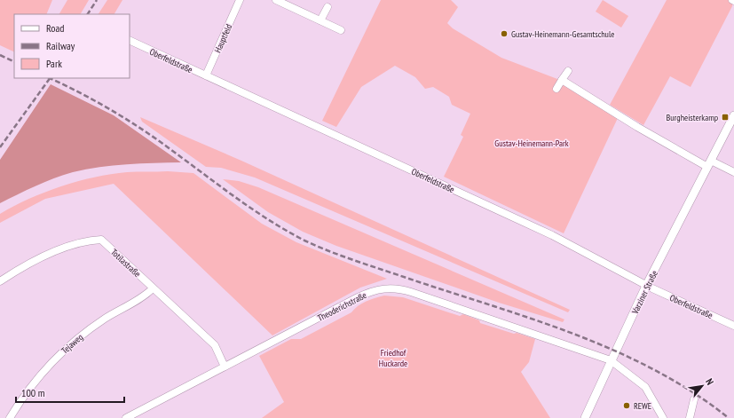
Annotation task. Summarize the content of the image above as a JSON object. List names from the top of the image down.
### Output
{
  "streets": {
    "street": [
      "Hauptfeld",
      "Oberfeldstraße",
      "Totilastraße",
      "Varziner Straße",
      "Theoderichstraße",
      "Tejaweg"
    ]
  },
  "crossings": [
    ["Hauptfeld", "Oberfeldstraße"],
    ["Oberfeldstraße", "Varziner Straße"],
    ["Totilastraße", "Theoderichstraße"],
    ["Totilastraße", "Tejaweg"],
    ["Varziner Straße", "Theoderichstraße"]
  ],
  "parks": ["Gustav-Heinemann-Park", "Friedhof Huckarde"],
  "places": {
    "other": ["Gustav-Heinemann-Gesamtschule", "REWE"],
    "transit": ["Burgheisterkamp"]
  },
  "legend": ["Road", "Railway", "Park"],
  "scale_bar": "100 m",
  "north": "top right"
}
